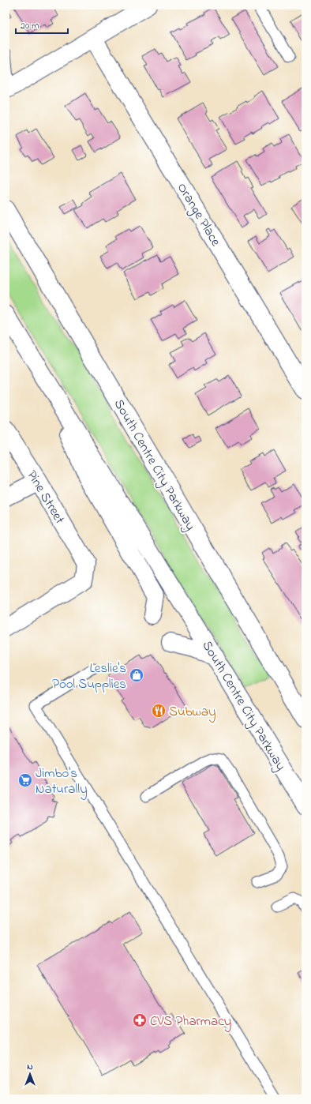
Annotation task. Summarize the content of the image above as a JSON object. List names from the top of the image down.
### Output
{
  "streets": {
    "main road": ["Orange Place", "South Centre City Parkway", "Pine Street"]
  },
  "places": {
    "shop": ["Leslie's Pool Supplies"],
    "restaurant": ["Subway"],
    "supermarket": ["Jimbo's Naturally"],
    "pharmacy": ["CVS Pharmacy"]
  },
  "scale_bar": "20 m",
  "north": "top"
}
